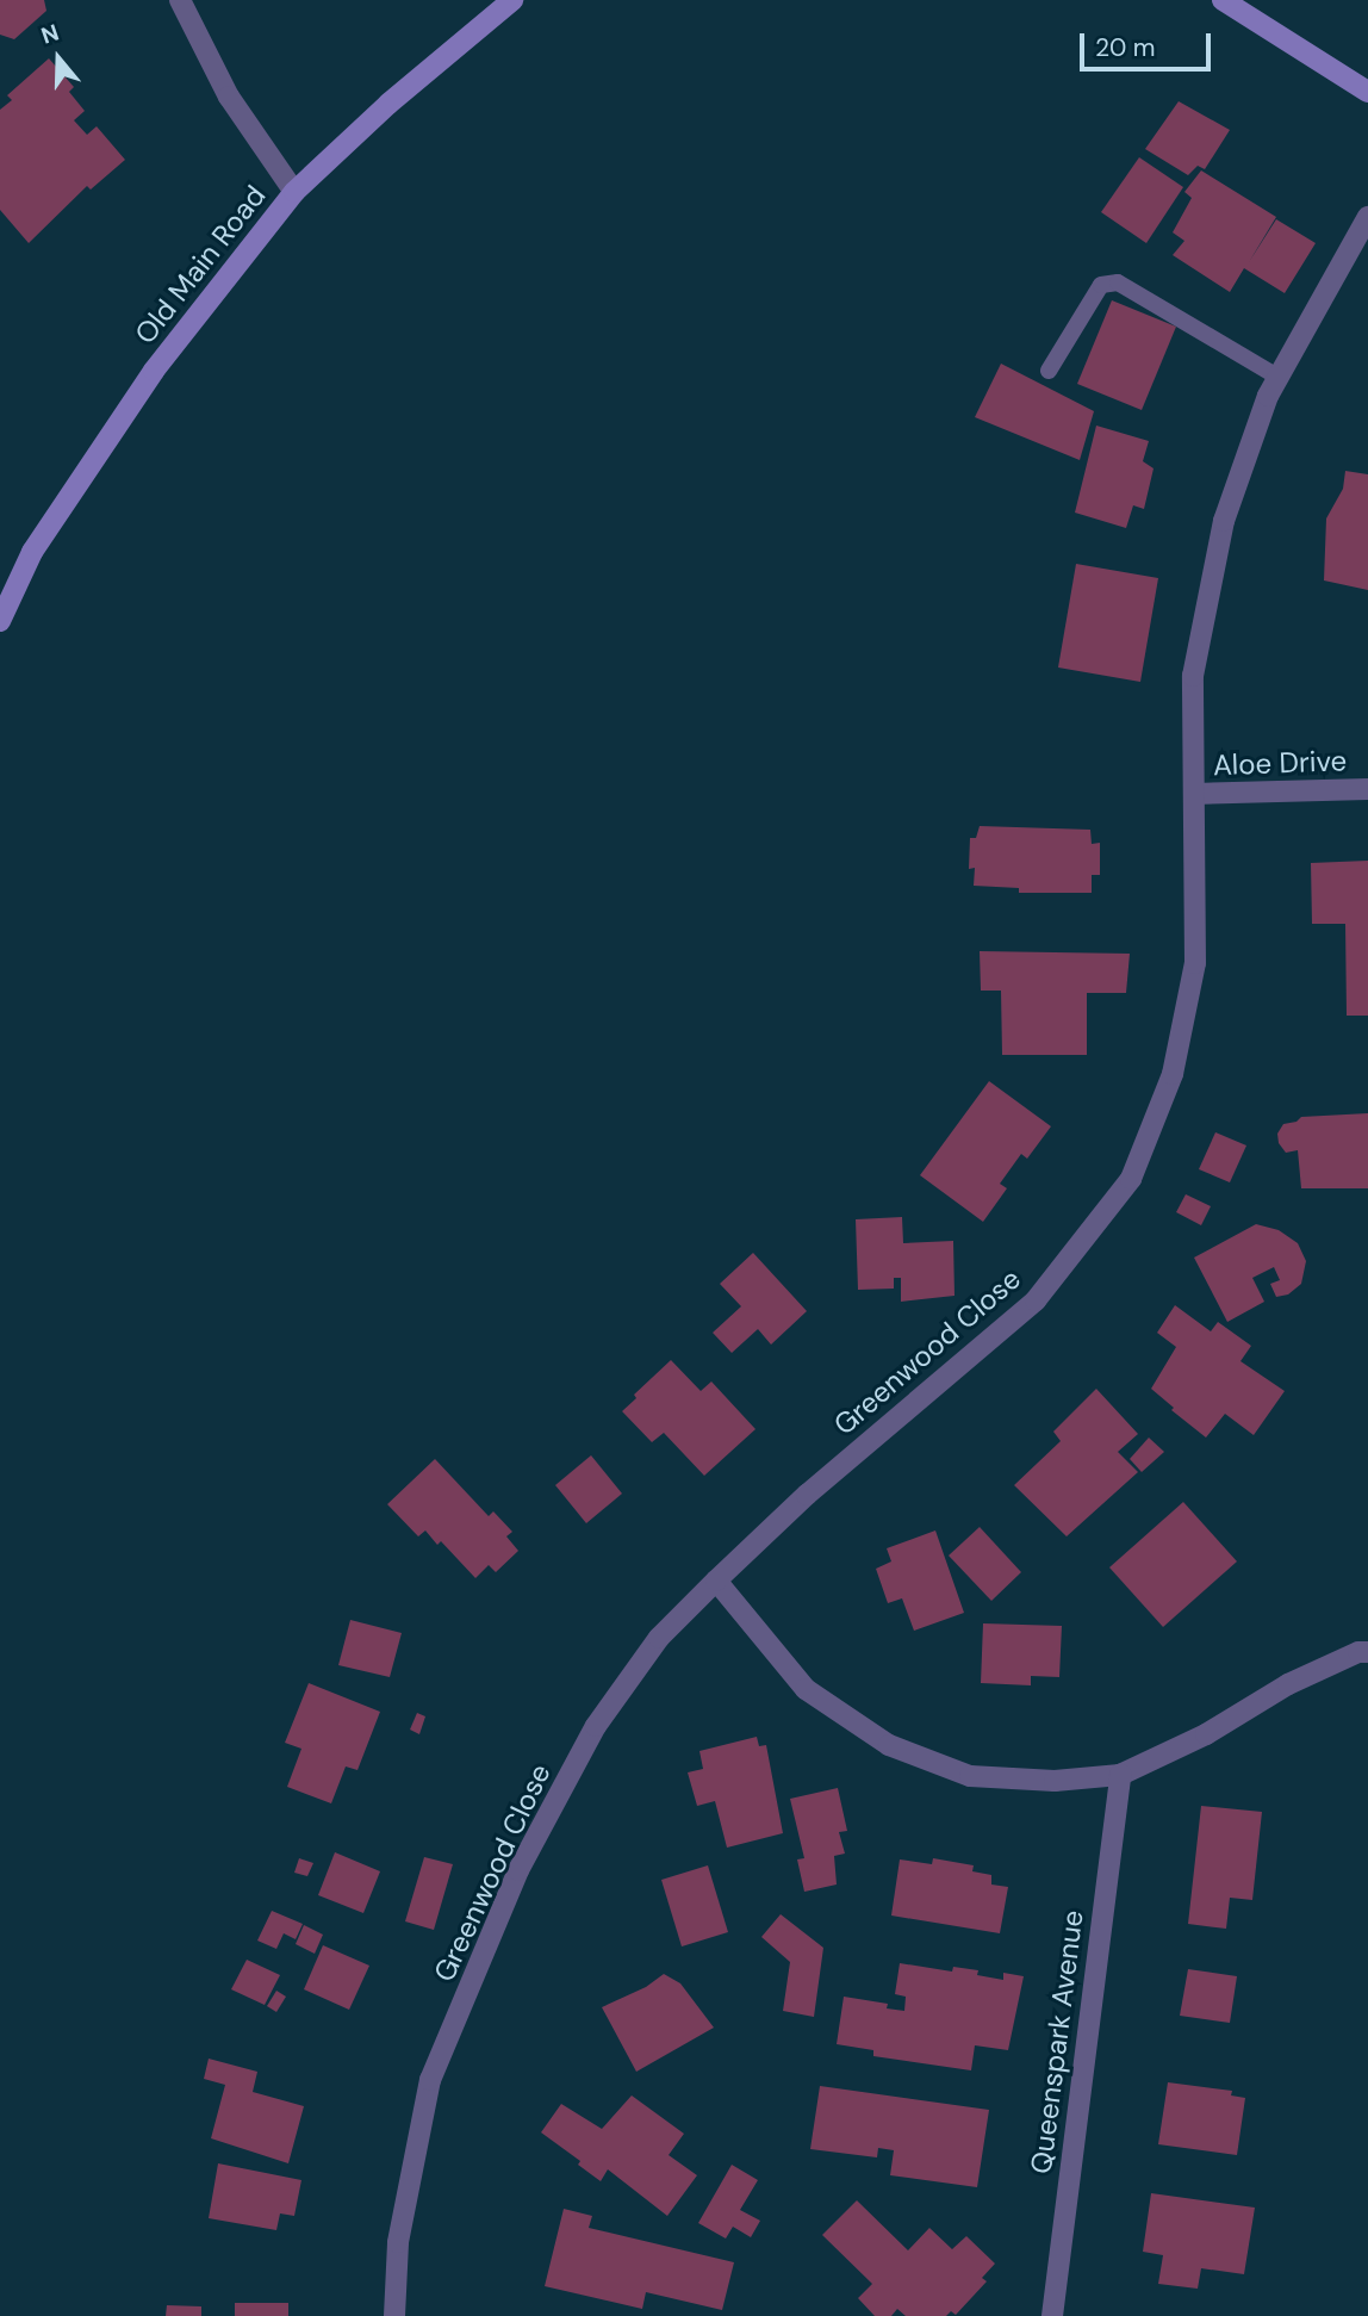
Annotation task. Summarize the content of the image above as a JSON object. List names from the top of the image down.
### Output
{
  "streets": {
    "street": [
      "Old Main Road",
      "Aloe Drive",
      "Greenwood Close",
      "Queenspark Avenue"
    ]
  },
  "crossings": [
    ["Aloe Drive", "Greenwood Close"]
  ],
  "scale_bar": "20 m",
  "north": "top"
}
